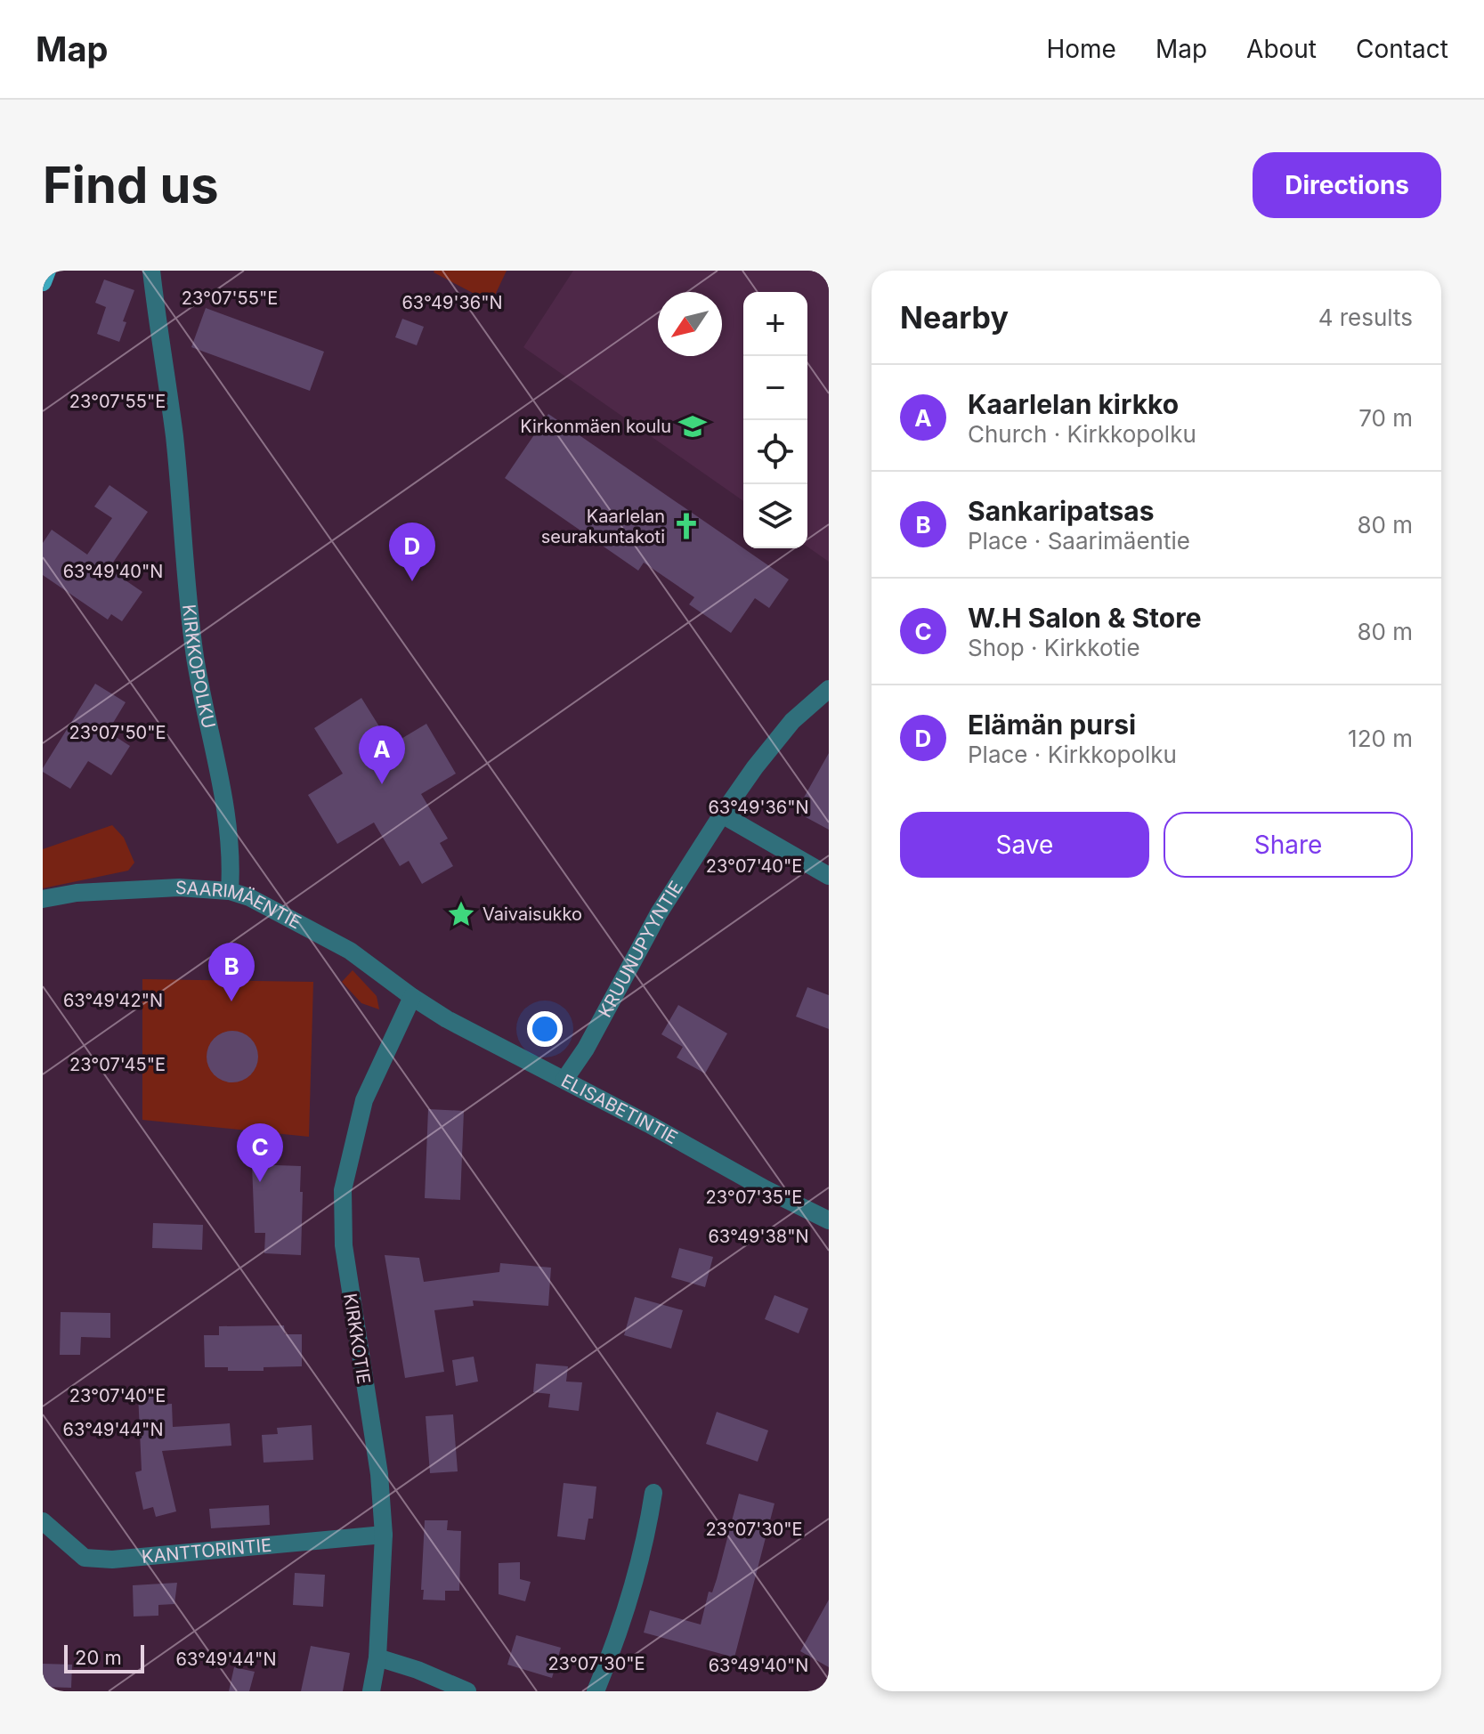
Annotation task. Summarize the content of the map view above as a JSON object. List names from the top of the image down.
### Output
{
  "streets": {
    "street": [
      "KIRKKOPOLKU",
      "SAARIMÄENTIE",
      "KRUUNUPYYNTIE",
      "ELISABETINTIE",
      "KIRKKOTIE",
      "KANTTORINTIE"
    ]
  },
  "crossings": [
    ["KIRKKOPOLKU", "SAARIMÄENTIE"],
    ["SAARIMÄENTIE", "ELISABETINTIE"],
    ["SAARIMÄENTIE", "KIRKKOTIE"],
    ["KRUUNUPYYNTIE", "ELISABETINTIE"],
    ["ELISABETINTIE", "KIRKKOTIE"],
    ["KIRKKOTIE", "KANTTORINTIE"]
  ],
  "places": {
    "school or university": ["Kirkonmäen koulu"],
    "church": ["Kaarlelan seurakuntakoti"],
    "place": ["Vaivaisukko"]
  },
  "scale_bar": "20 m",
  "north": "bottom left",
  "page": {
    "header": "Map",
    "nav": [
      "Home",
      "Map",
      "About",
      "Contact"
    ],
    "buttons": [
      "Directions",
      ["Save", "Share"]
    ],
    "title": "Find us",
    "heading": ["Nearby", "4 results"],
    "map_buttons": ["+", "−"],
    "list": [
      {
        "mark": "A",
        "name": "Kaarlelan kirkko",
        "note": "Church · Kirkkopolku",
        "value": "70 m"
      },
      {
        "mark": "B",
        "name": "Sankaripatsas",
        "note": "Place · Saarimäentie",
        "value": "80 m"
      },
      {
        "mark": "C",
        "name": "W.H Salon & Store",
        "note": "Shop · Kirkkotie",
        "value": "80 m"
      },
      {
        "mark": "D",
        "name": "Elämän pursi",
        "note": "Place · Kirkkopolku",
        "value": "120 m"
      }
    ],
    "pins": [
      "D",
      "A",
      "B",
      "C"
    ],
    "scale": "20 m"
  },
  "coordinates": [
    "23°07'55\"E",
    "63°49'36\"N",
    "63°49'40\"N",
    "23°07'50\"E",
    "23°07'40\"E",
    "63°49'42\"N",
    "23°07'45\"E",
    "23°07'35\"E",
    "63°49'38\"N",
    "63°49'44\"N",
    "23°07'30\"E"
  ]
}
